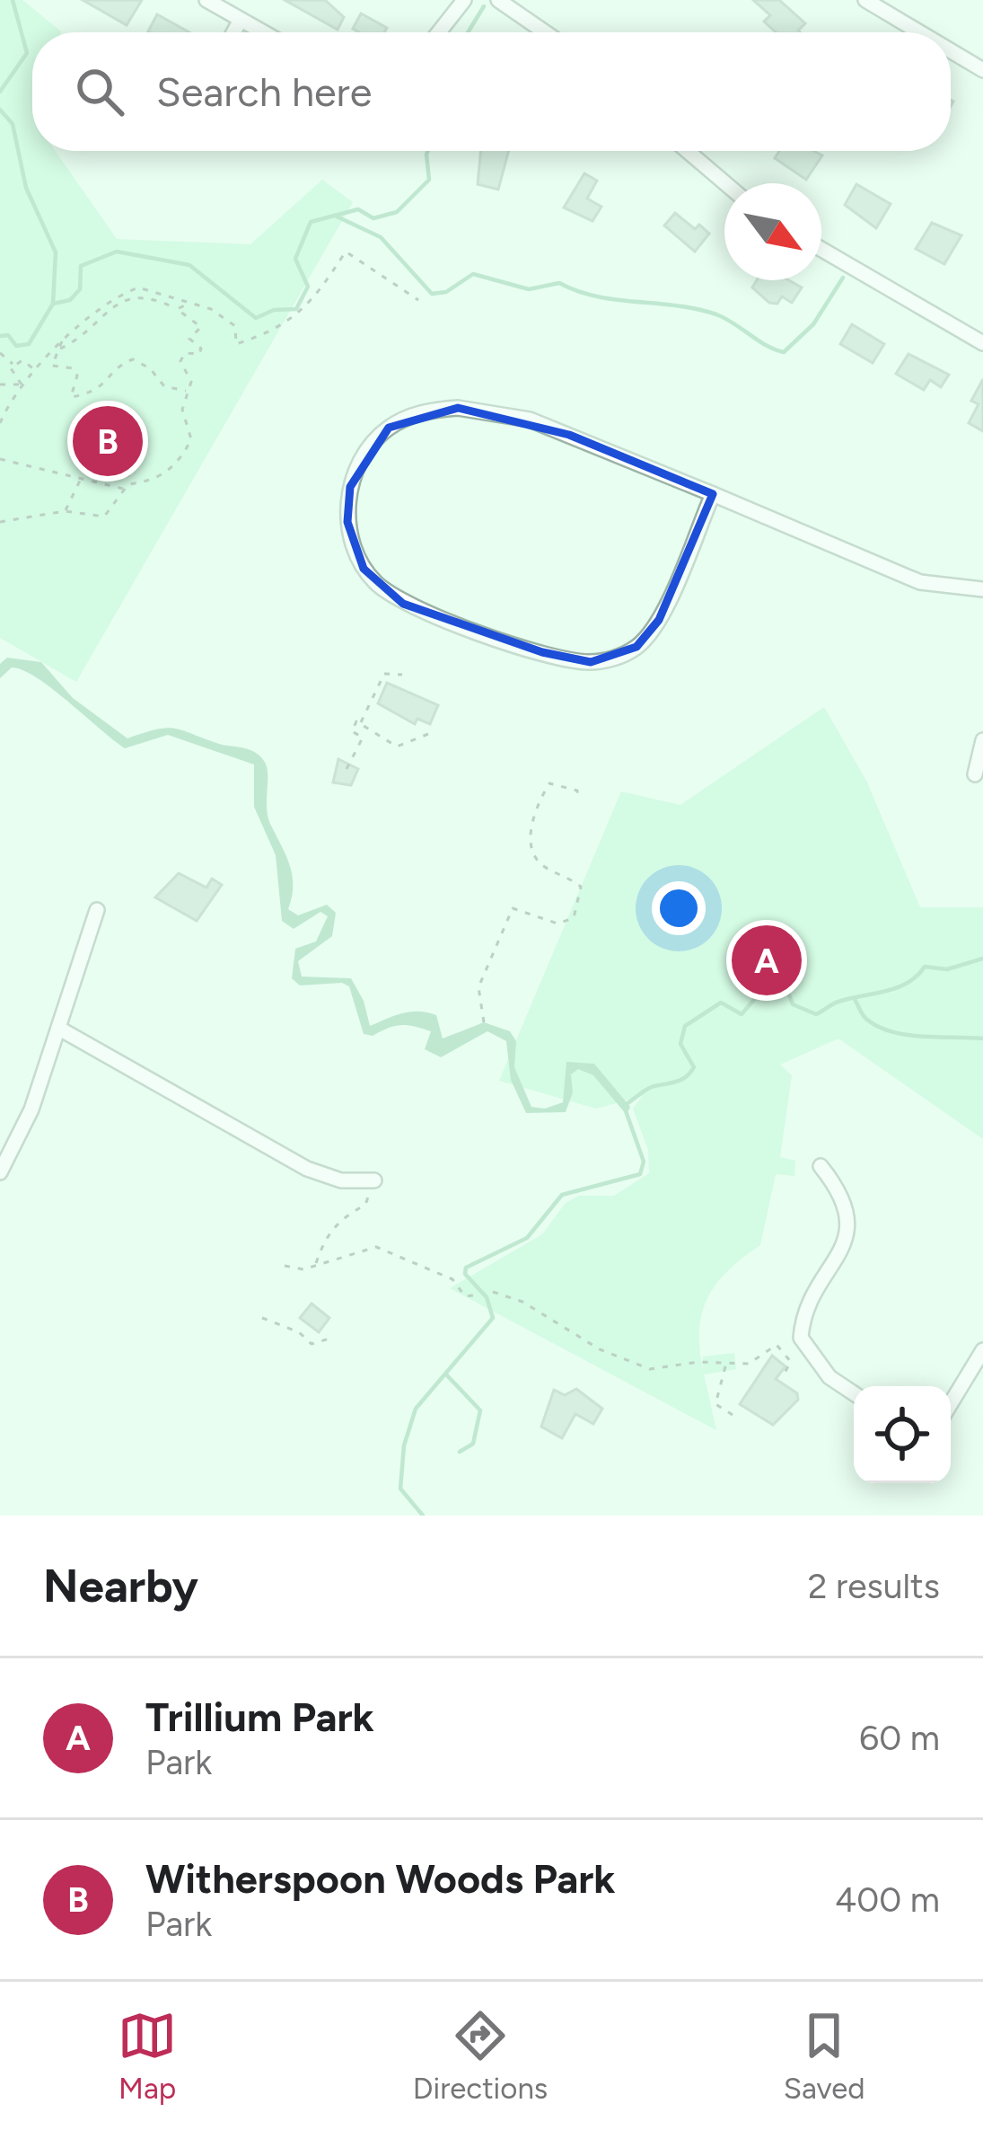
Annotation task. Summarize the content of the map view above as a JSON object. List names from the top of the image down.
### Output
{
  "north": "bottom right",
  "page": {
    "search": "Search here",
    "pins": ["B", "A"],
    "heading": ["Nearby", "2 results"],
    "list": [
      {
        "mark": "A",
        "name": "Trillium Park",
        "note": "Park",
        "value": "60 m"
      },
      {
        "mark": "B",
        "name": "Witherspoon Woods Park",
        "note": "Park",
        "value": "400 m"
      }
    ],
    "nav": ["Map", "Directions", "Saved"]
  }
}
